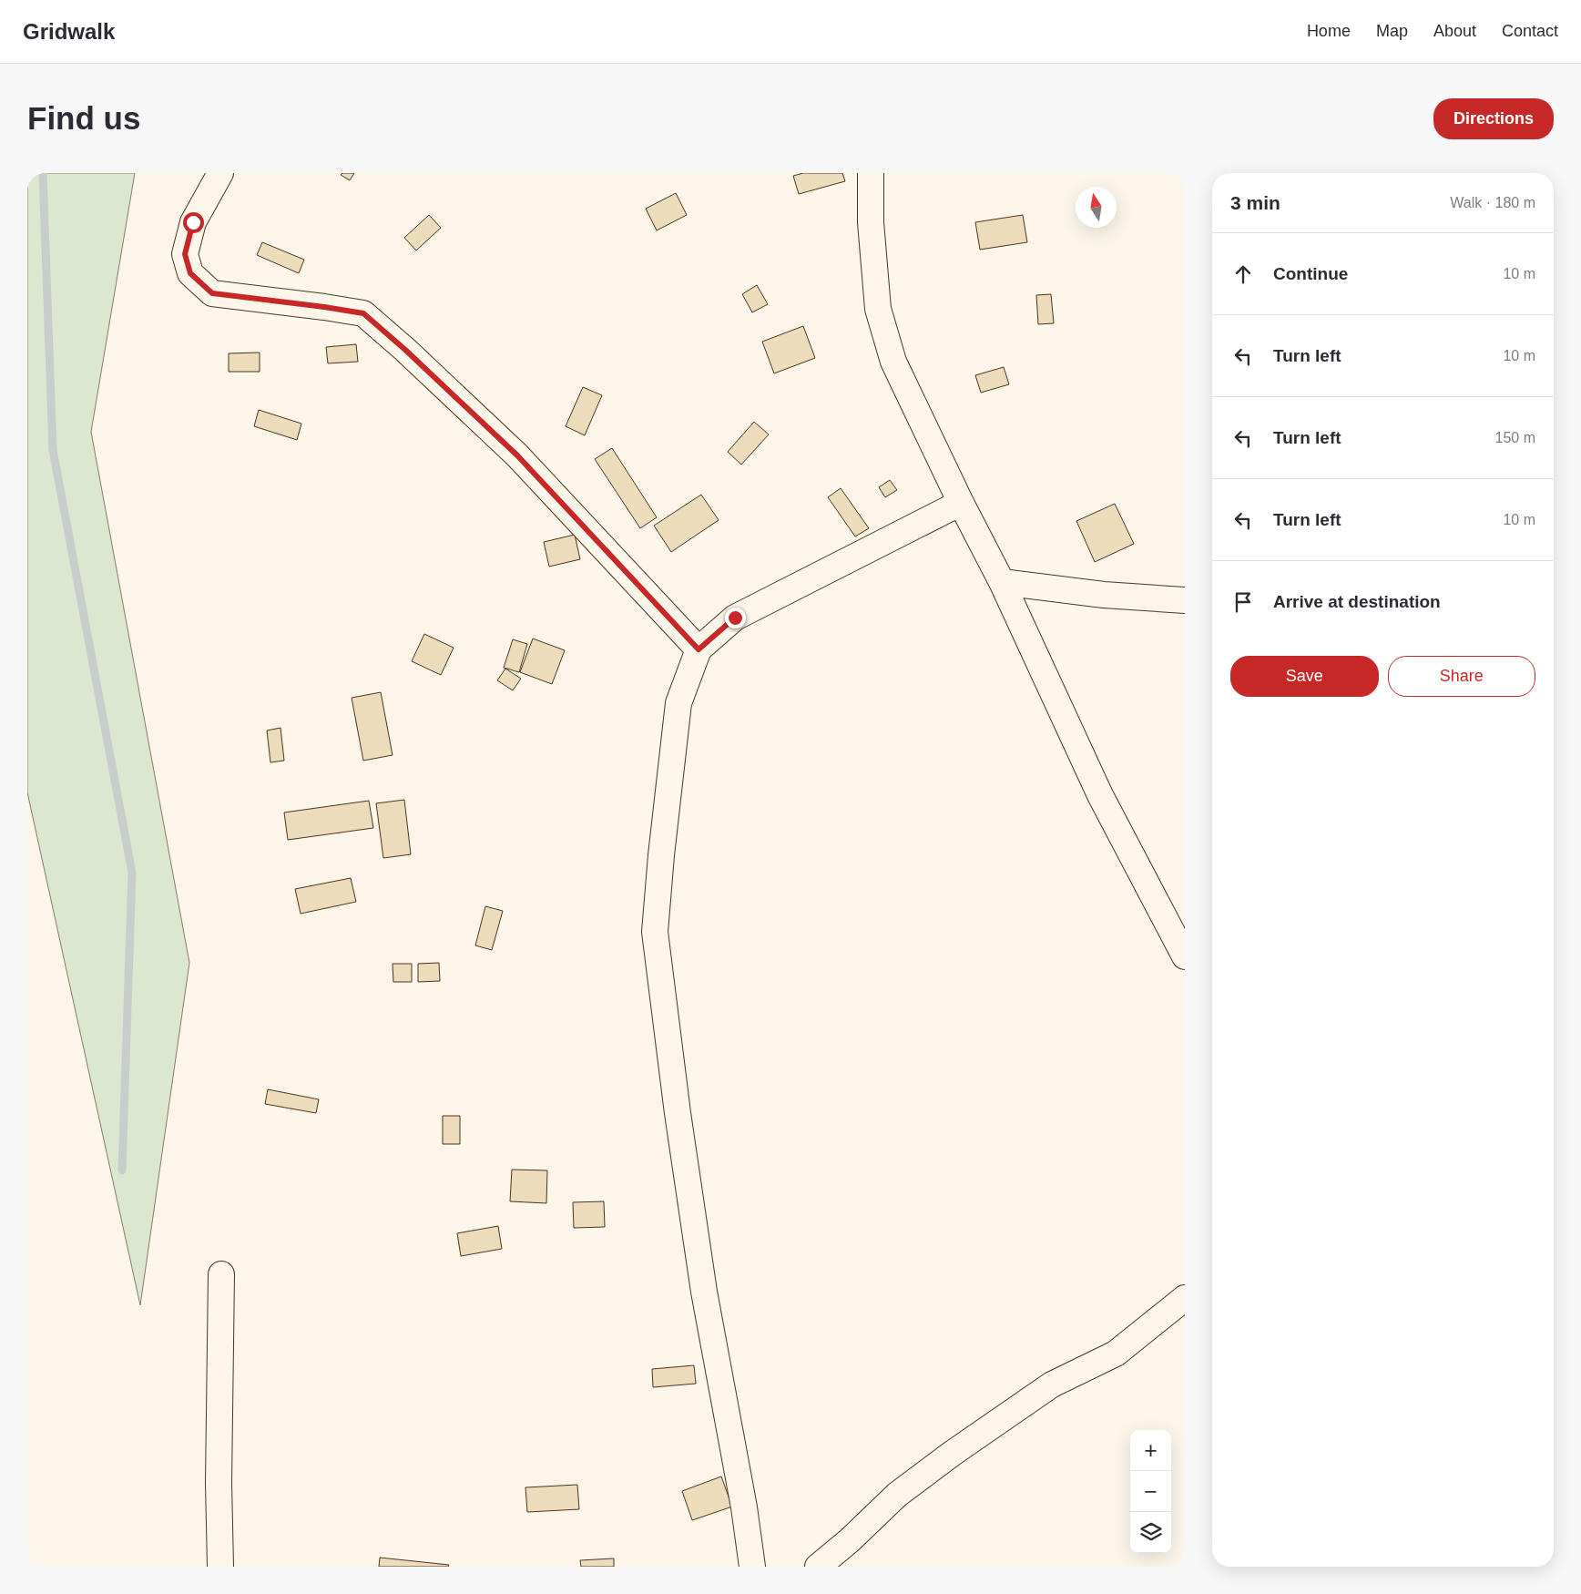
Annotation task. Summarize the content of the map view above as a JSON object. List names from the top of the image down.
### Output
{
  "north": "top",
  "page": {
    "header": "Gridwalk",
    "nav": [
      "Home",
      "Map",
      "About",
      "Contact"
    ],
    "buttons": [
      "Directions",
      ["Save", "Share"]
    ],
    "title": "Find us",
    "heading": ["3 min", "Walk · 180 m"],
    "list": [
      ["Continue", "10 m"],
      ["Turn left", "10 m"],
      ["Turn left", "150 m"],
      ["Turn left", "10 m"],
      "Arrive at destination"
    ],
    "map_buttons": ["+", "−"]
  }
}
